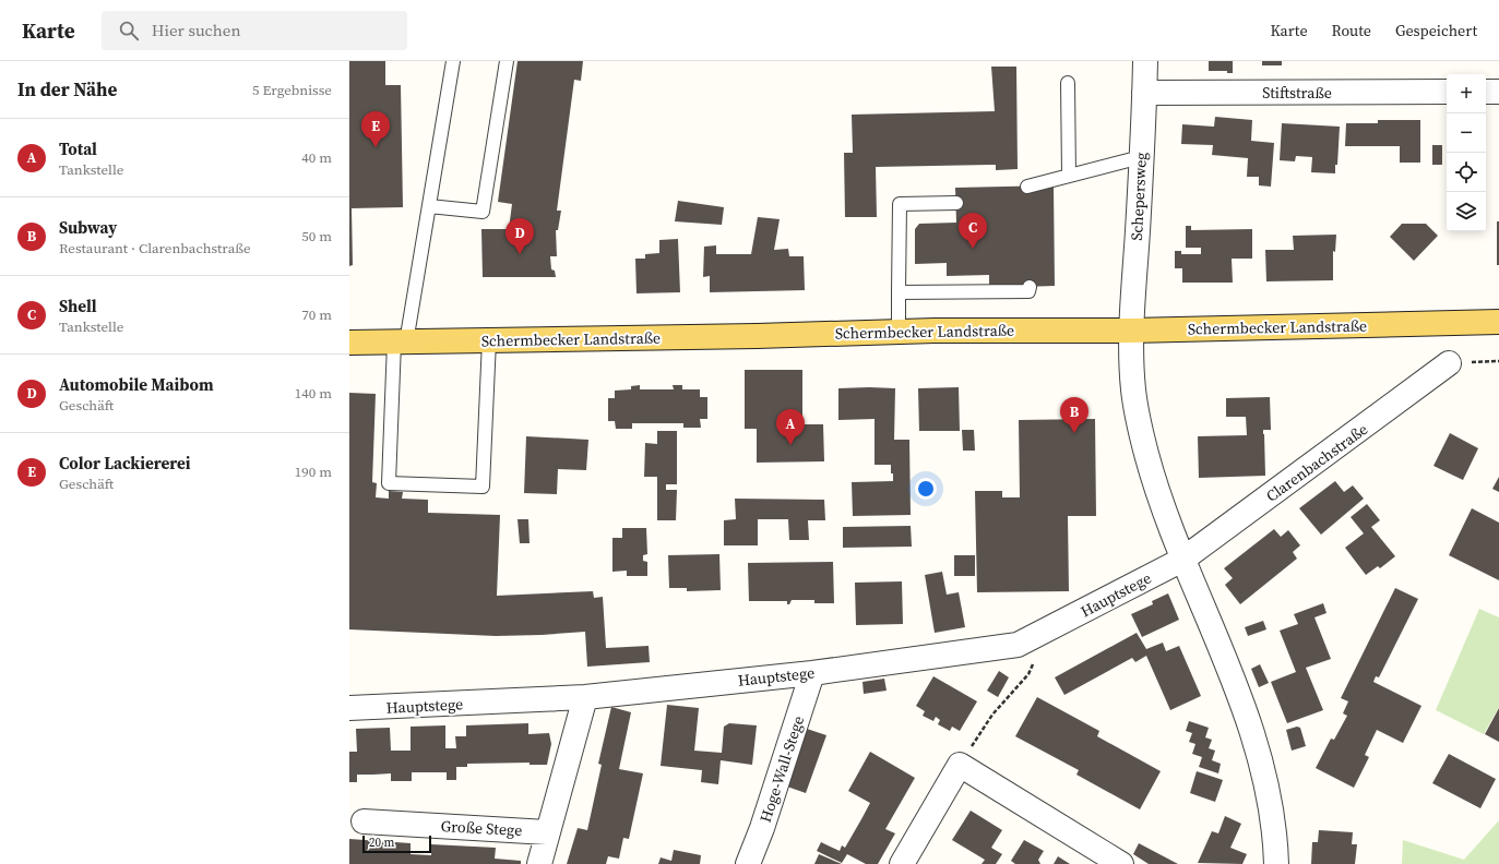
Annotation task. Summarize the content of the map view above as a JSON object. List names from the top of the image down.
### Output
{
  "streets": {
    "main road": ["Schermbecker Landstraße"],
    "street": [
      "Stiftstraße",
      "Schepersweg",
      "Clarenbachstraße",
      "Hauptstege",
      "Hoge-Wall-Stege",
      "Große Stege"
    ]
  },
  "crossings": [
    ["Stiftstraße", "Schepersweg"],
    ["Schepersweg", "Schermbecker Landstraße"],
    ["Clarenbachstraße", "Hauptstege"],
    ["Hauptstege", "Hoge-Wall-Stege"],
    ["Hauptstege", "Große Stege"]
  ],
  "scale_bar": "20 m",
  "page": {
    "header": "Karte",
    "search": "Hier suchen",
    "nav": ["Karte", "Route", "Gespeichert"],
    "heading": ["In der Nähe", "5 Ergebnisse"],
    "map_buttons": ["+", "−"],
    "pins": [
      "E",
      "C",
      "D",
      "B",
      "A"
    ],
    "list": [
      {
        "mark": "A",
        "name": "Total",
        "note": "Tankstelle",
        "value": "40 m"
      },
      {
        "mark": "B",
        "name": "Subway",
        "note": "Restaurant · Clarenbachstraße",
        "value": "50 m"
      },
      {
        "mark": "C",
        "name": "Shell",
        "note": "Tankstelle",
        "value": "70 m"
      },
      {
        "mark": "D",
        "name": "Automobile Maibom",
        "note": "Geschäft",
        "value": "140 m"
      },
      {
        "mark": "E",
        "name": "Color Lackiererei",
        "note": "Geschäft",
        "value": "190 m"
      }
    ],
    "scale": "20 m"
  }
}
